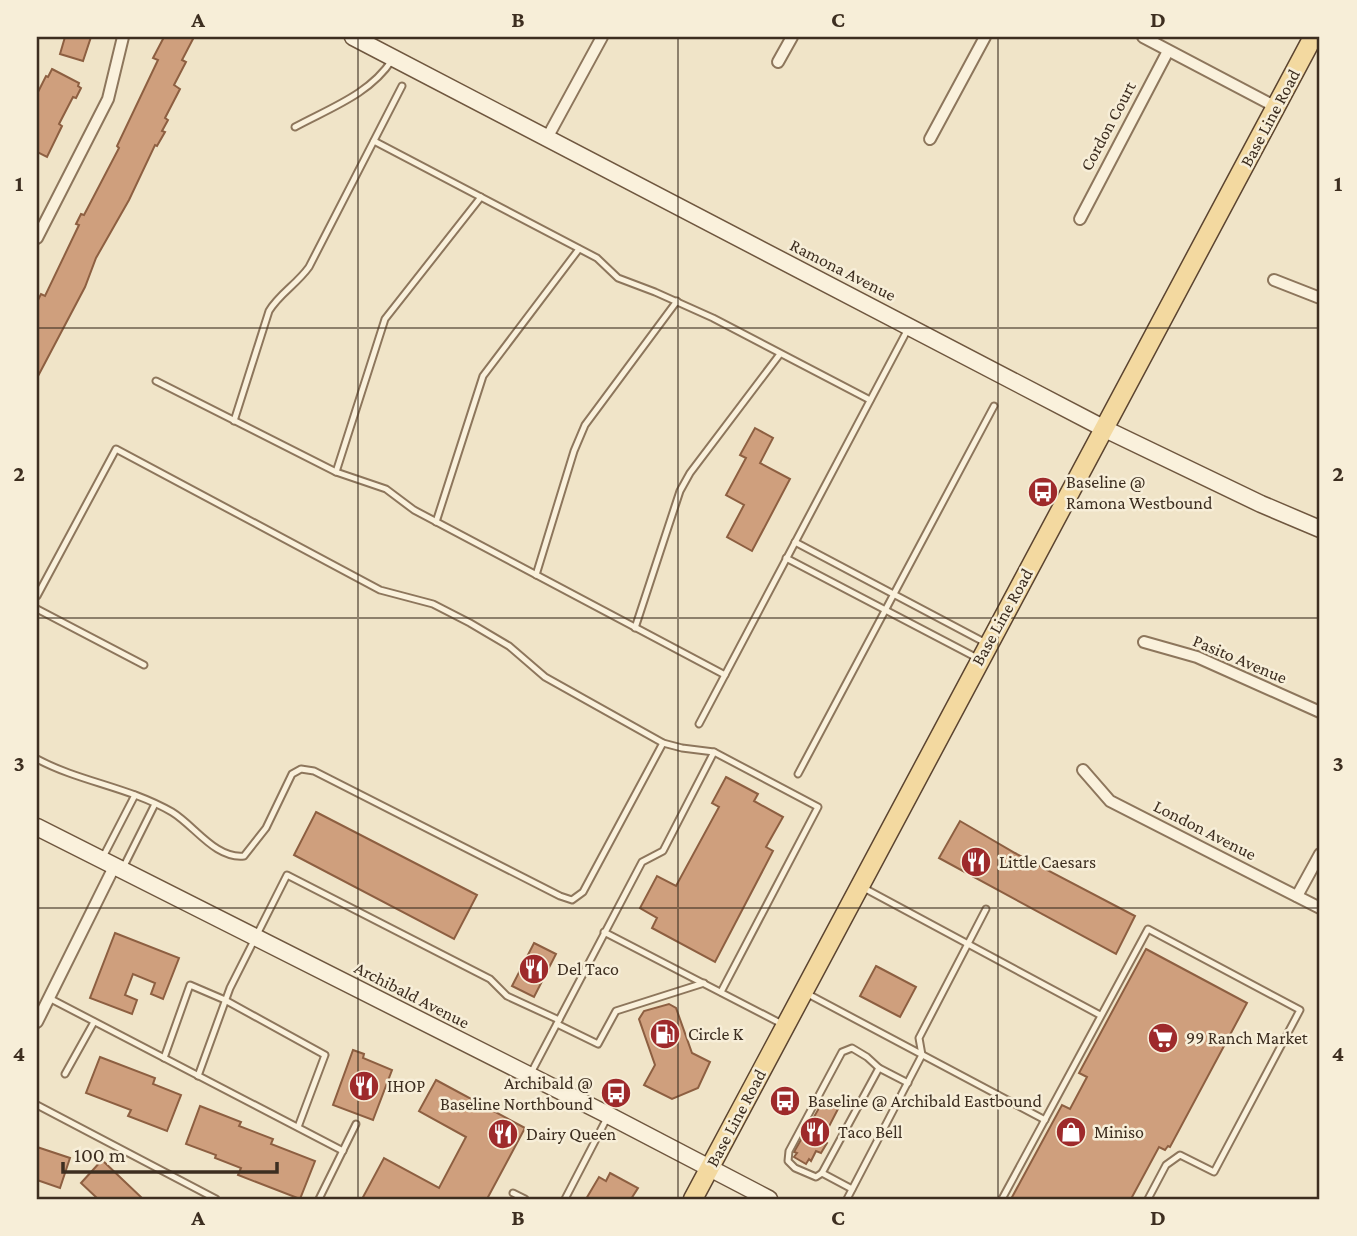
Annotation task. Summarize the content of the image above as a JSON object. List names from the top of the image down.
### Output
{
  "streets": {
    "main road": ["Base Line Road"],
    "street": [
      "Cordon Court",
      "Ramona Avenue",
      "Pasito Avenue",
      "London Avenue",
      "Archibald Avenue"
    ]
  },
  "crossings": [
    ["Base Line Road", "Ramona Avenue"],
    ["Base Line Road", "Archibald Avenue"]
  ],
  "places": {
    "bus stop": ["Baseline @ Ramona Westbound", "Archibald @ Baseline Northbound", "Baseline @ Archibald Eastbound"],
    "restaurant": [
      "Little Caesars",
      "Del Taco",
      "IHOP",
      "Taco Bell",
      "Dairy Queen"
    ],
    "fuel station": ["Circle K"],
    "supermarket": ["99 Ranch Market"],
    "shop": ["Miniso"]
  },
  "scale_bar": "100 m",
  "grid": {
    "columns": [
      "A",
      "B",
      "C",
      "D"
    ],
    "rows": [
      "1",
      "2",
      "3",
      "4"
    ]
  }
}
